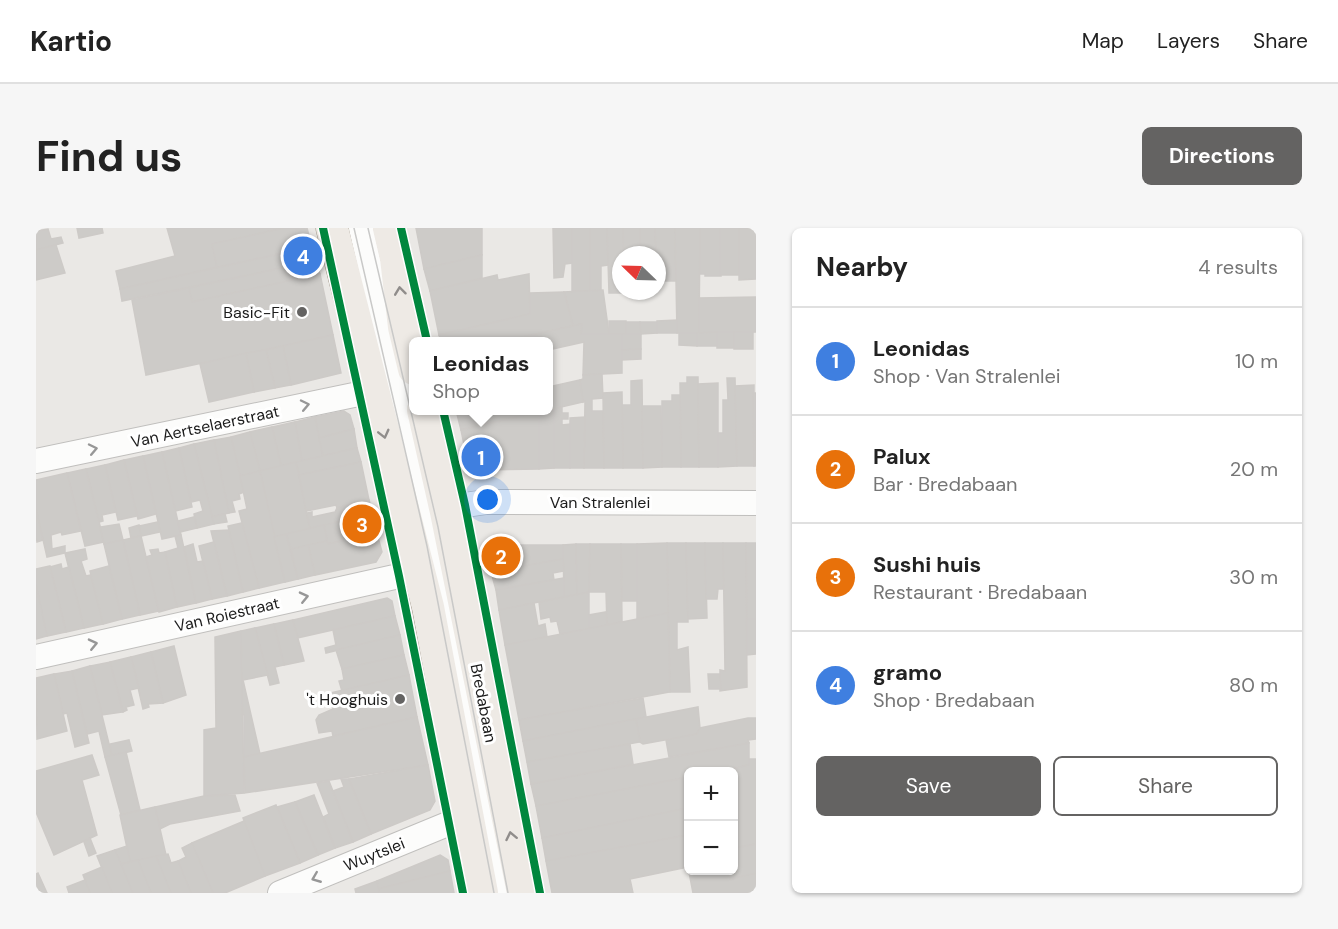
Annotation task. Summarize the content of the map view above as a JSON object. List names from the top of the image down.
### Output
{
  "streets": {
    "main road": ["Bredabaan"],
    "street": [
      "Van Aertselaerstraat",
      "Van Stralenlei",
      "Van Roiestraat",
      "Wuytslei"
    ]
  },
  "crossings": [
    ["Van Stralenlei", "Bredabaan"]
  ],
  "one_way": ["Van Aertselaerstraat", "Van Roiestraat", "Wuytslei"],
  "places": ["Basic-Fit", "'t Hooghuis"],
  "north": "top left",
  "page": {
    "header": "Kartio",
    "nav": ["Map", "Layers", "Share"],
    "buttons": [
      "Directions",
      ["Save", "Share"]
    ],
    "title": "Find us",
    "heading": ["Nearby", "4 results"],
    "pins": [
      "4",
      "1",
      "3",
      "2"
    ],
    "list": [
      {
        "mark": "1",
        "name": "Leonidas",
        "note": "Shop · Van Stralenlei",
        "value": "10 m"
      },
      {
        "mark": "2",
        "name": "Palux",
        "note": "Bar · Bredabaan",
        "value": "20 m"
      },
      {
        "mark": "3",
        "name": "Sushi huis",
        "note": "Restaurant · Bredabaan",
        "value": "30 m"
      },
      {
        "mark": "4",
        "name": "gramo",
        "note": "Shop · Bredabaan",
        "value": "80 m"
      }
    ],
    "popup": ["Leonidas", "Shop"],
    "map_buttons": ["+", "−"]
  }
}
